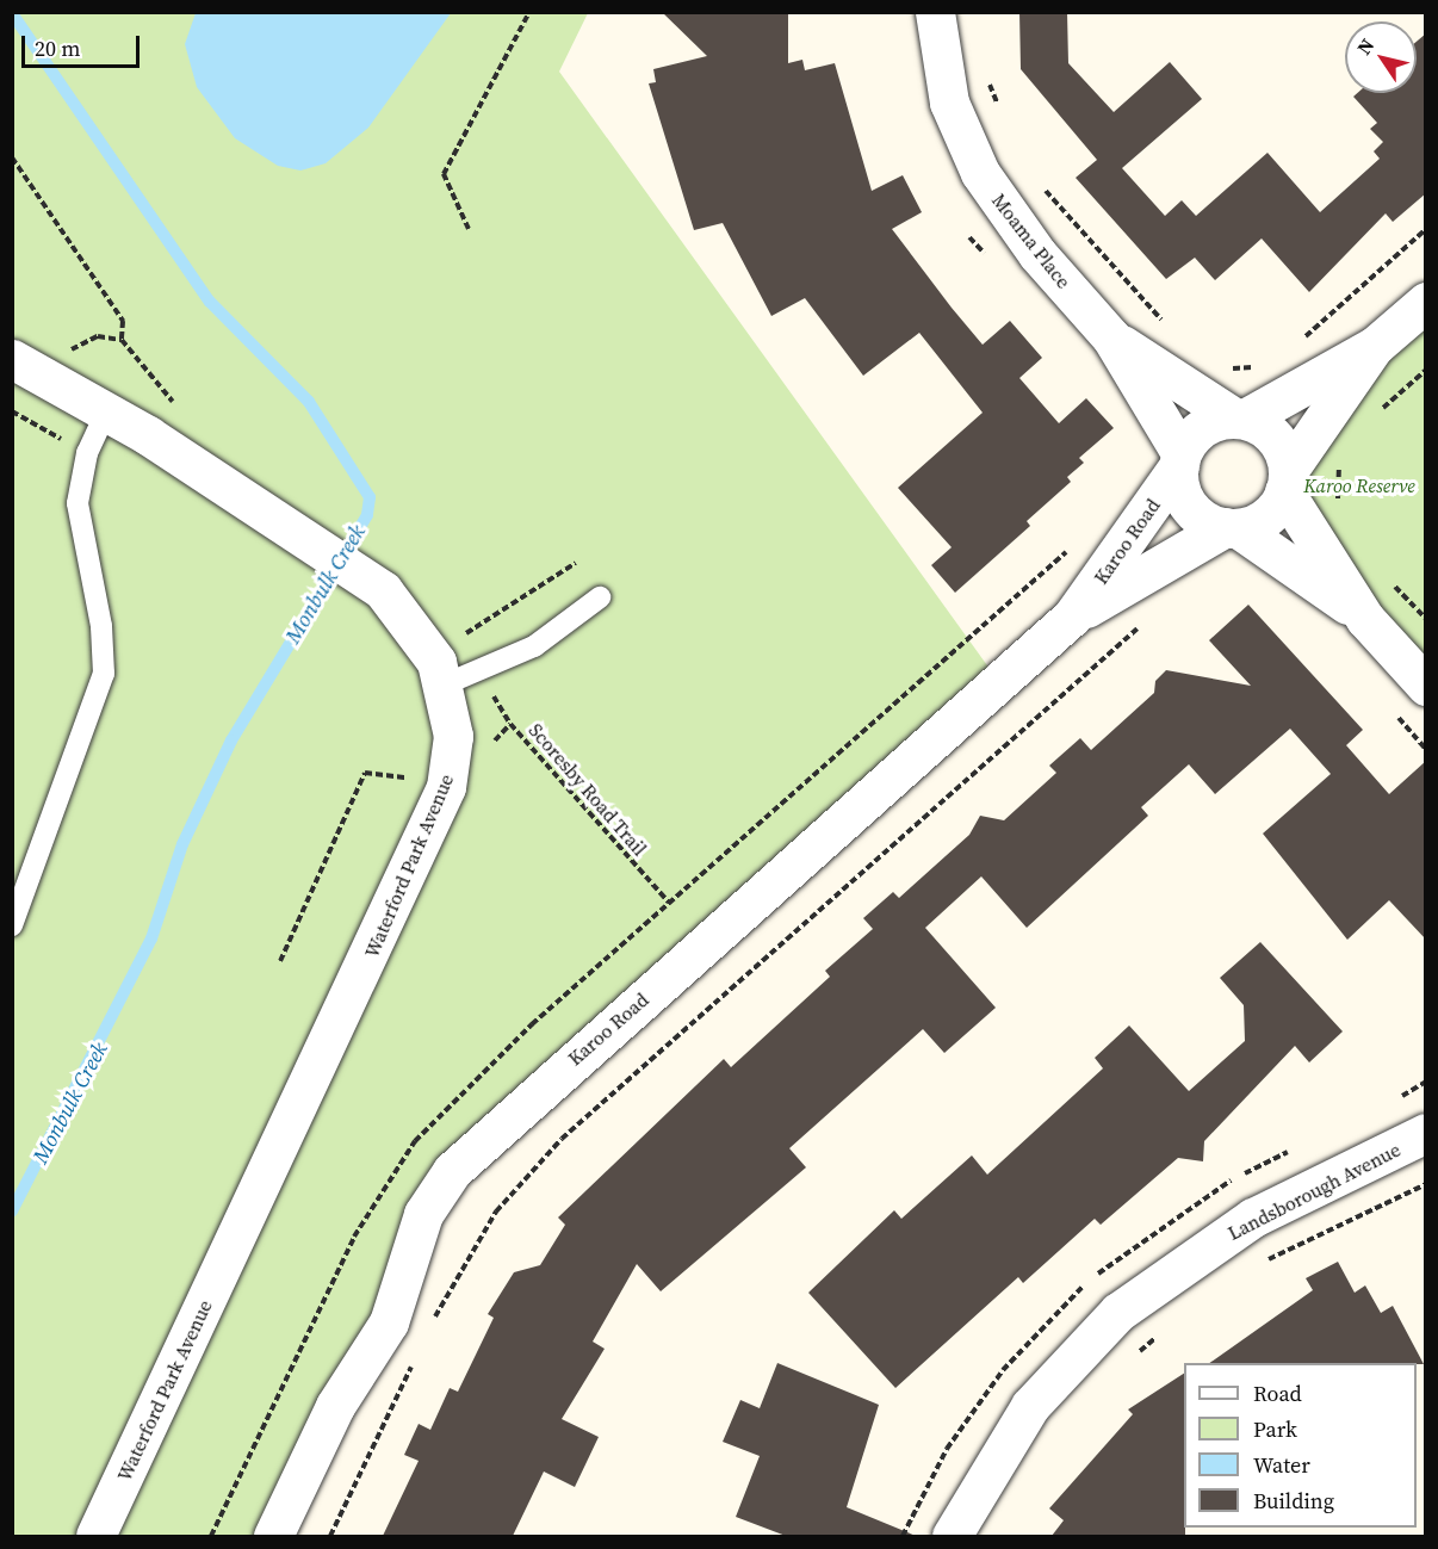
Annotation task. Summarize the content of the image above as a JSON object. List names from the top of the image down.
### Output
{
  "streets": {
    "street": [
      "Moama Place",
      "Karoo Road",
      "Waterford Park Avenue",
      "Landsborough Avenue"
    ],
    "path": ["Scoresby Road Trail"]
  },
  "crossings": [
    ["Moama Place", "Karoo Road"]
  ],
  "water": ["Monbulk Creek"],
  "parks": ["Karoo Reserve"],
  "legend": [
    "Road",
    "Park",
    "Water",
    "Building"
  ],
  "scale_bar": "20 m",
  "north": "top left"
}
